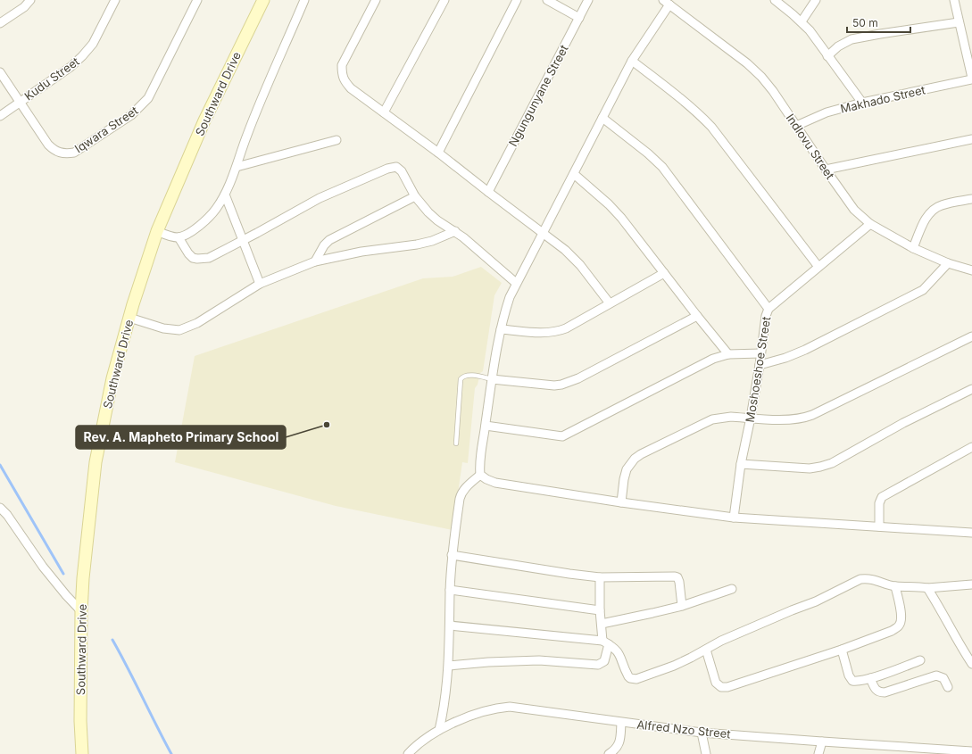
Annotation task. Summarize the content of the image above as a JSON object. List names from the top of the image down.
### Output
{
  "streets": {
    "main road": ["Southward Drive"],
    "street": [
      "Kudu Street",
      "Ngungunyane Street",
      "Makhado Street",
      "Iqwara Street",
      "Indlovu Street",
      "Moshoeshoe Street",
      "Alfred Nzo Street"
    ]
  },
  "crossings": [
    ["Kudu Street", "Iqwara Street"],
    ["Makhado Street", "Indlovu Street"],
    ["Indlovu Street", "Moshoeshoe Street"]
  ],
  "places": ["Rev. A. Mapheto Primary School"],
  "scale_bar": "50 m"
}
